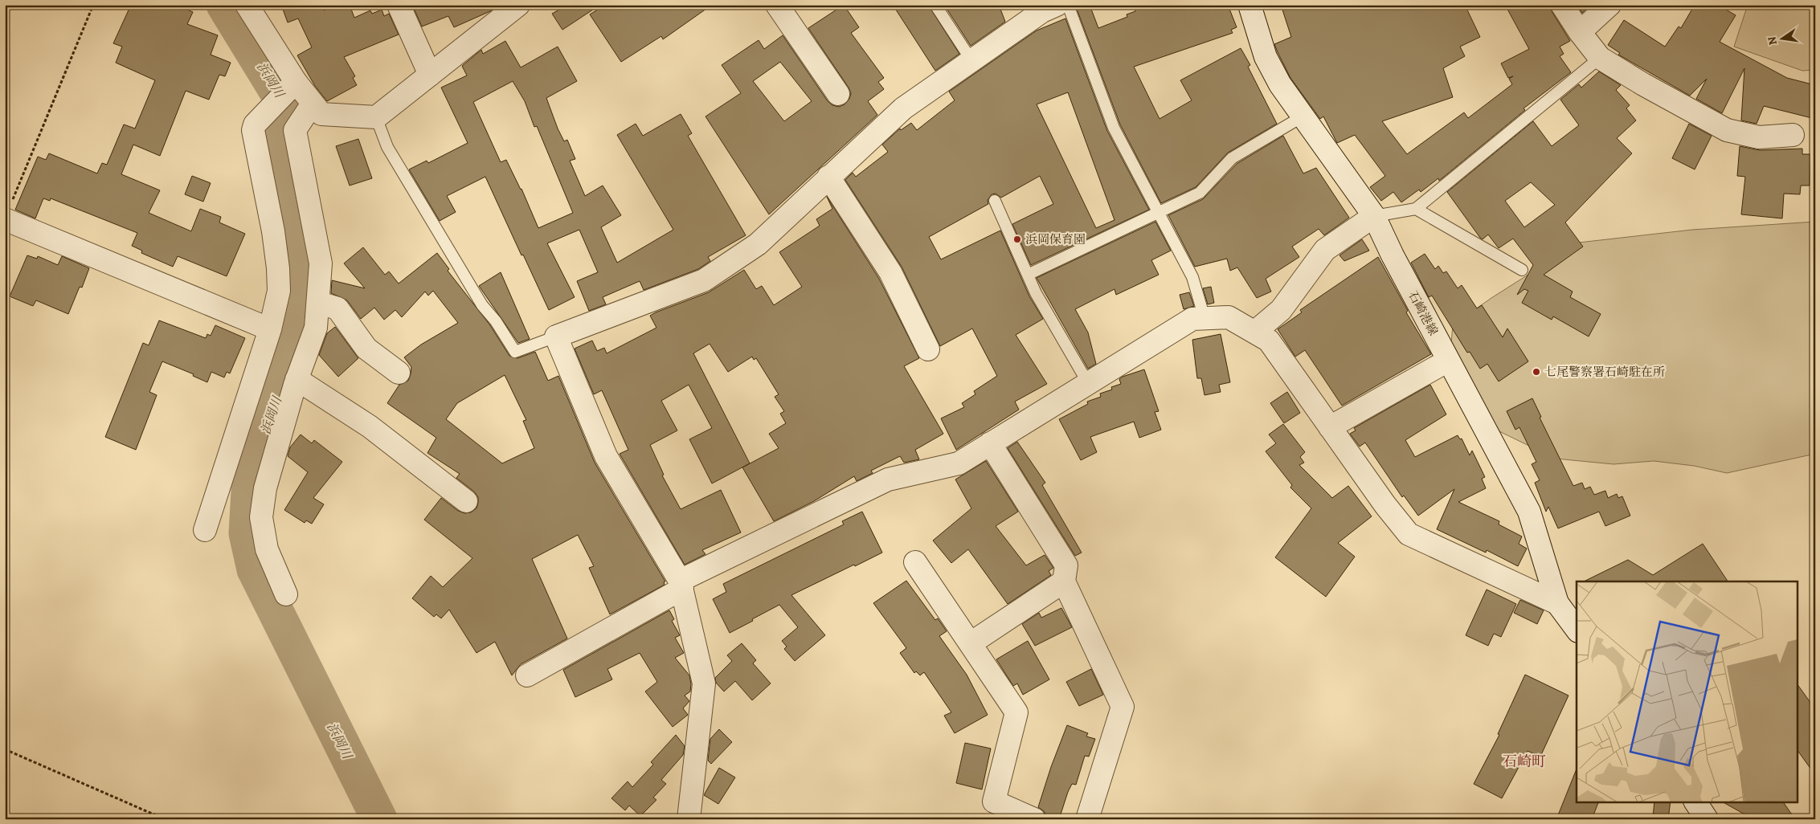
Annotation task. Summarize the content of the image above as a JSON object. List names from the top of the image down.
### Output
{
  "streets": {
    "street": ["石崎港線"]
  },
  "districts": ["石崎町"],
  "water": ["浜岡川"],
  "places": ["浜岡保育園", "七尾警察署石崎駐在所"],
  "north": "left"
}
